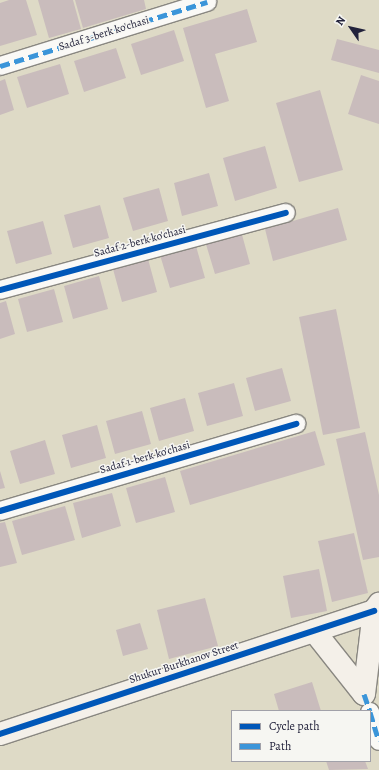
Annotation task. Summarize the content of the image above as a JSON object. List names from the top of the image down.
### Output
{
  "streets": {
    "street": [
      "Sadaf 3-berk ko'chasi",
      "Sadaf 2-berk ko'chasi",
      "Sadaf 1-berk ko'chasi",
      "Shukur Burkhanov Street"
    ]
  },
  "legend": ["Cycle path", "Path"],
  "north": "top left"
}
